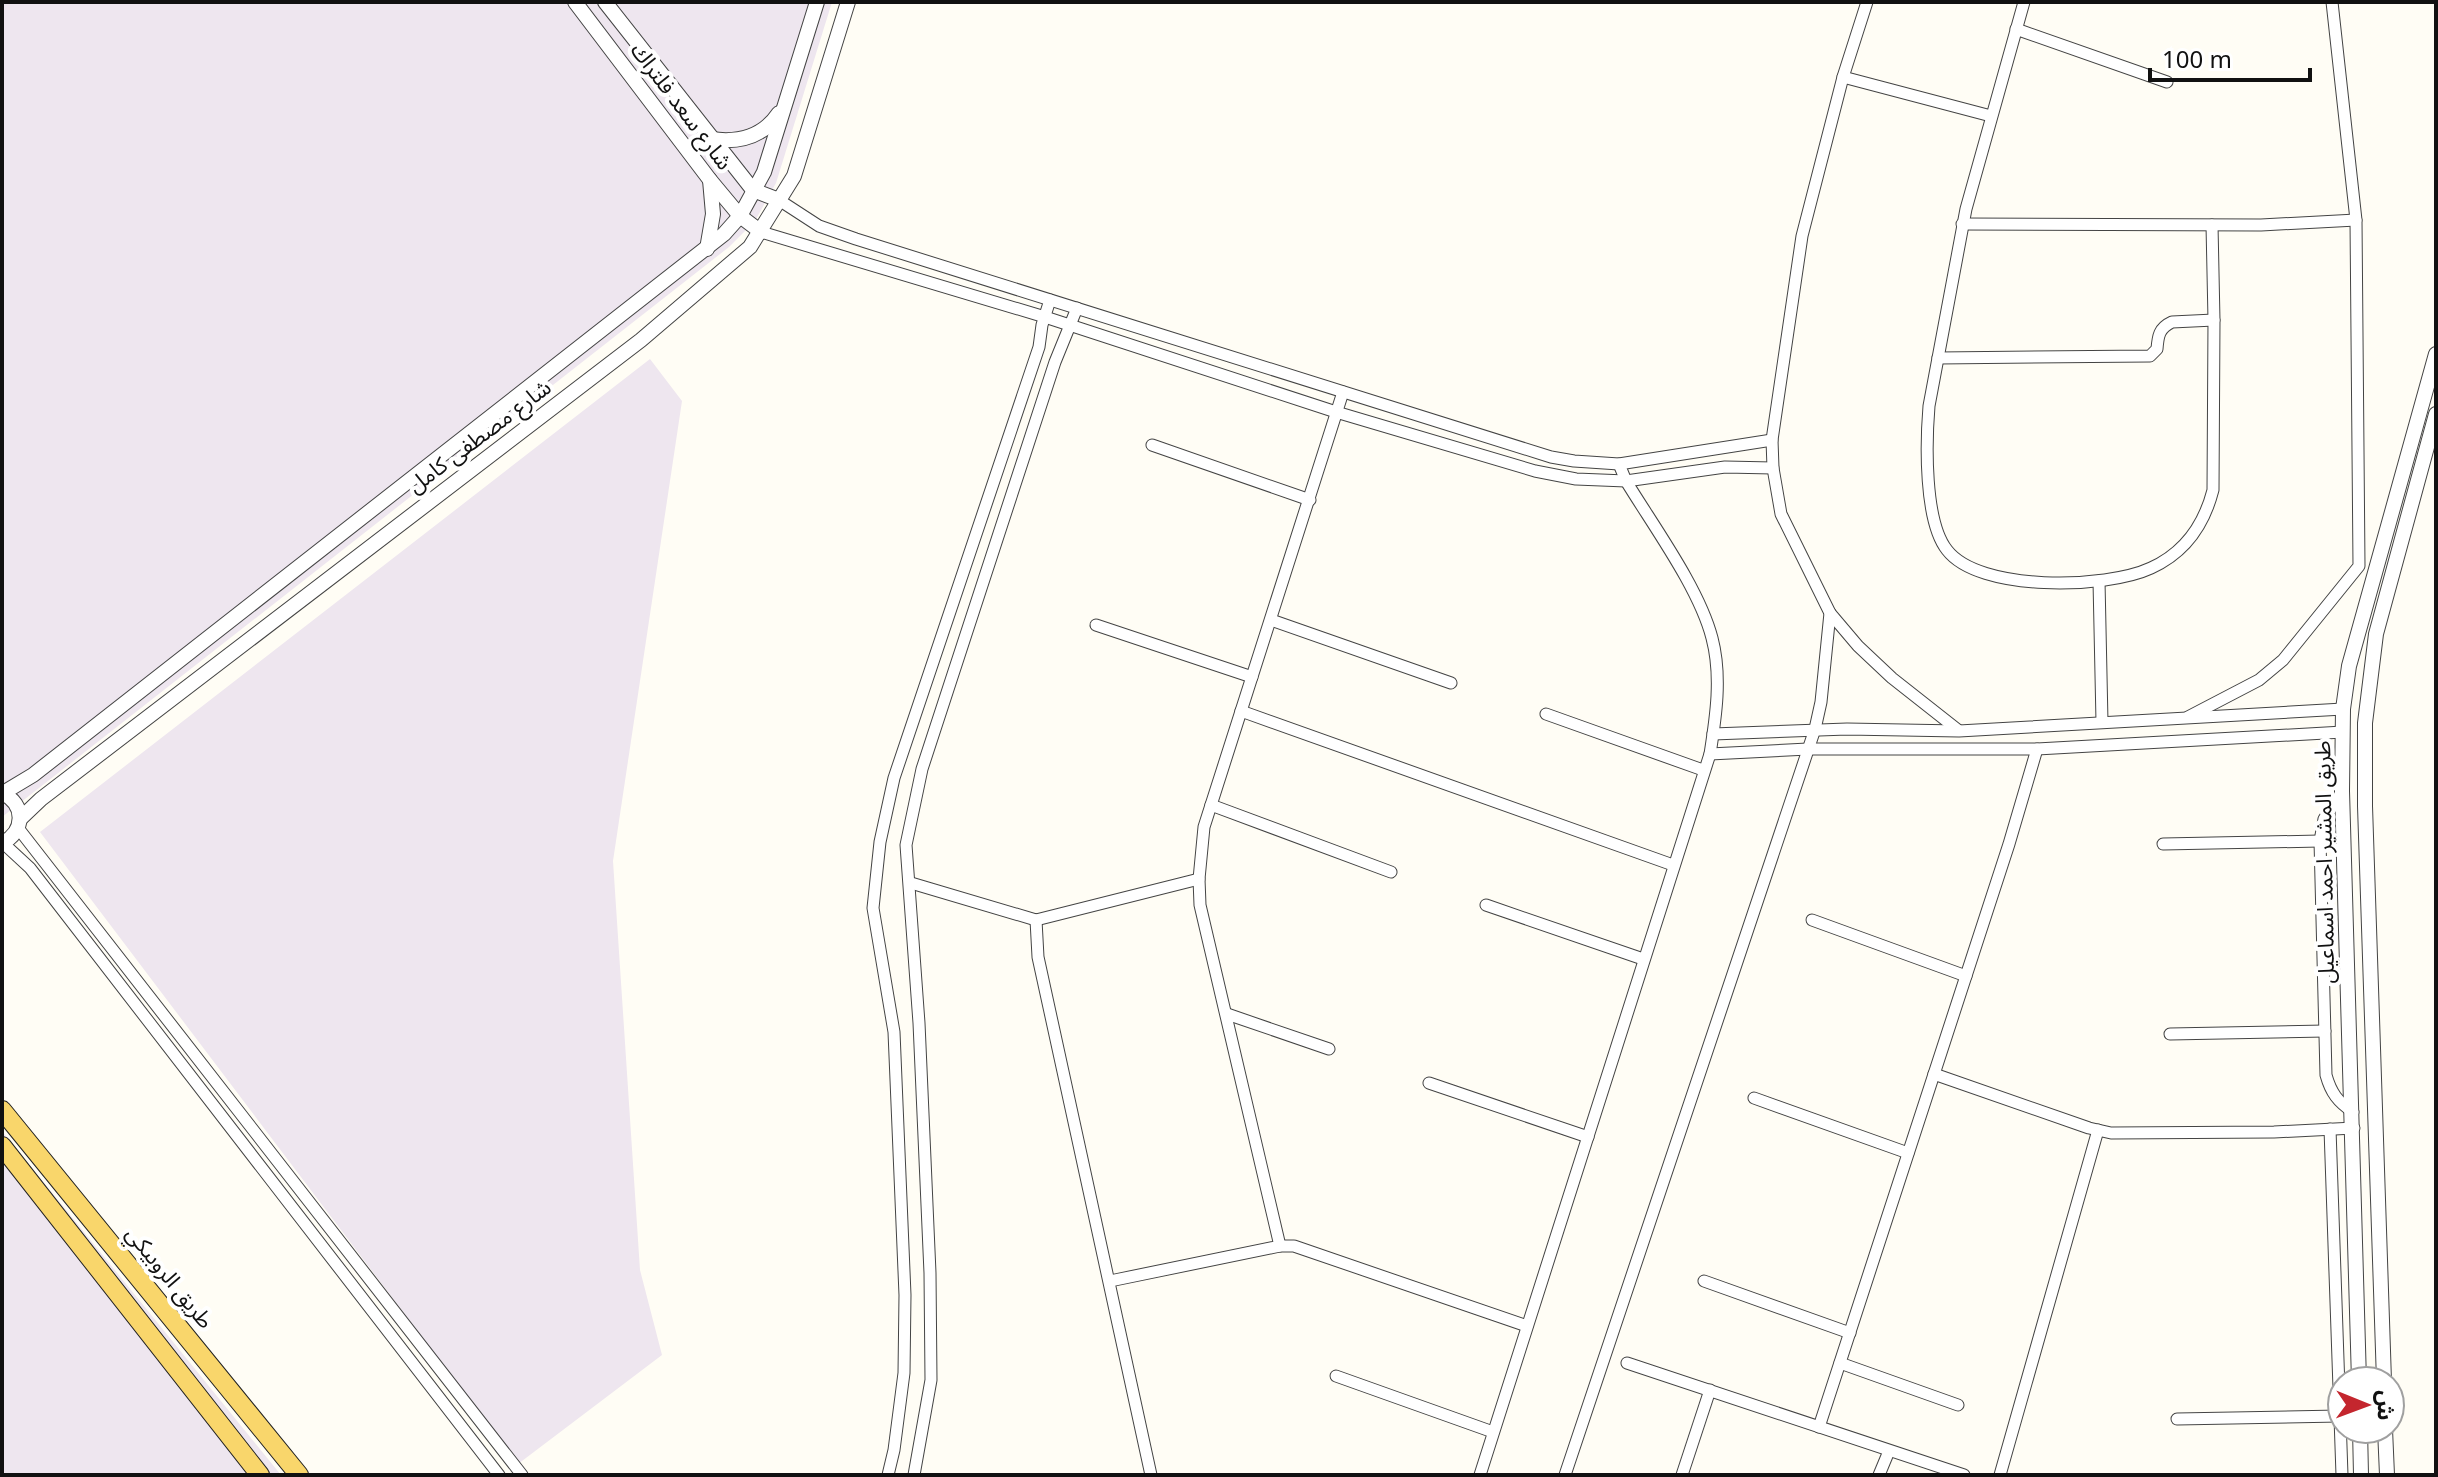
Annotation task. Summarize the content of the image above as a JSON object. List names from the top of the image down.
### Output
{
  "streets": {
    "main road": ["طريق الروبيكي"],
    "street": ["شارع سعد فلتراك", "شارع مصطفى كامل", "طريق المشير احمد اسماعيل"]
  },
  "crossings": [
    ["شارع سعد فلتراك", "شارع مصطفى كامل"]
  ],
  "scale_bar": "100 m",
  "north": "right"
}
